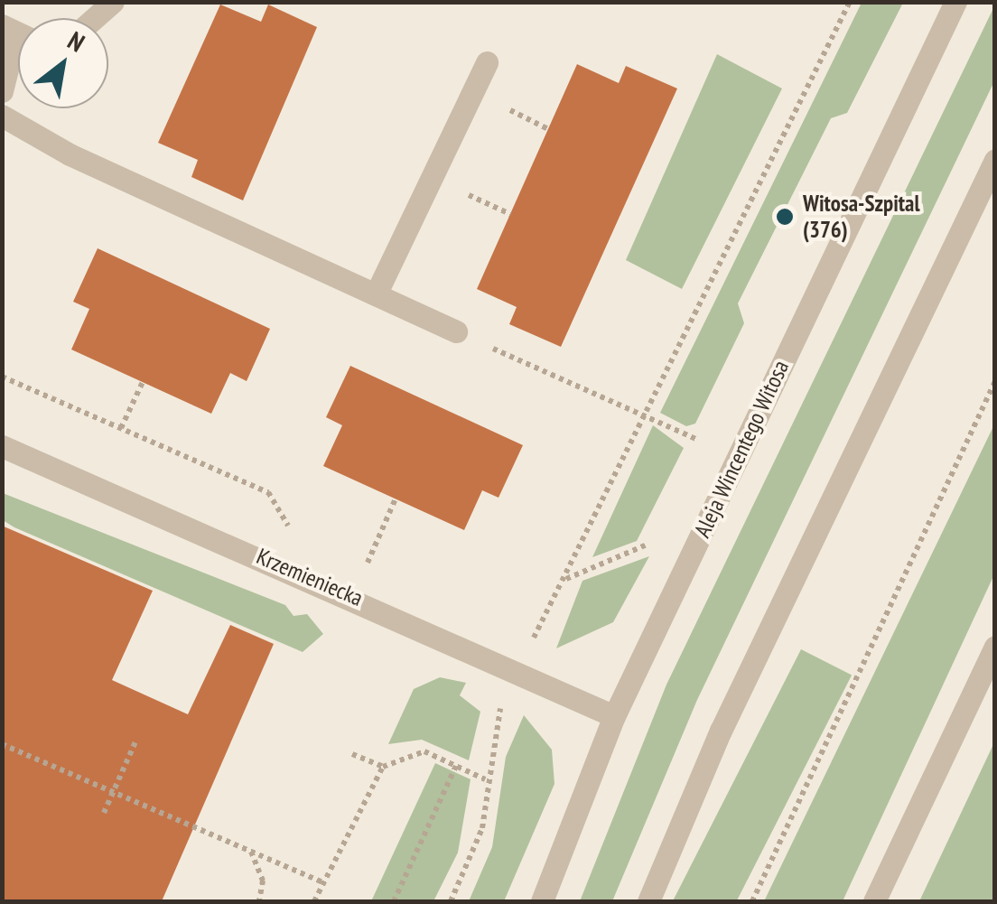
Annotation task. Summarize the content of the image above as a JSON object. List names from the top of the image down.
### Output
{
  "streets": {
    "street": ["Aleja Wincentego Witosa", "Krzemieniecka"]
  },
  "crossings": [
    ["Aleja Wincentego Witosa", "Krzemieniecka"]
  ],
  "places": ["Witosa-Szpital (376)"],
  "north": "top right"
}
